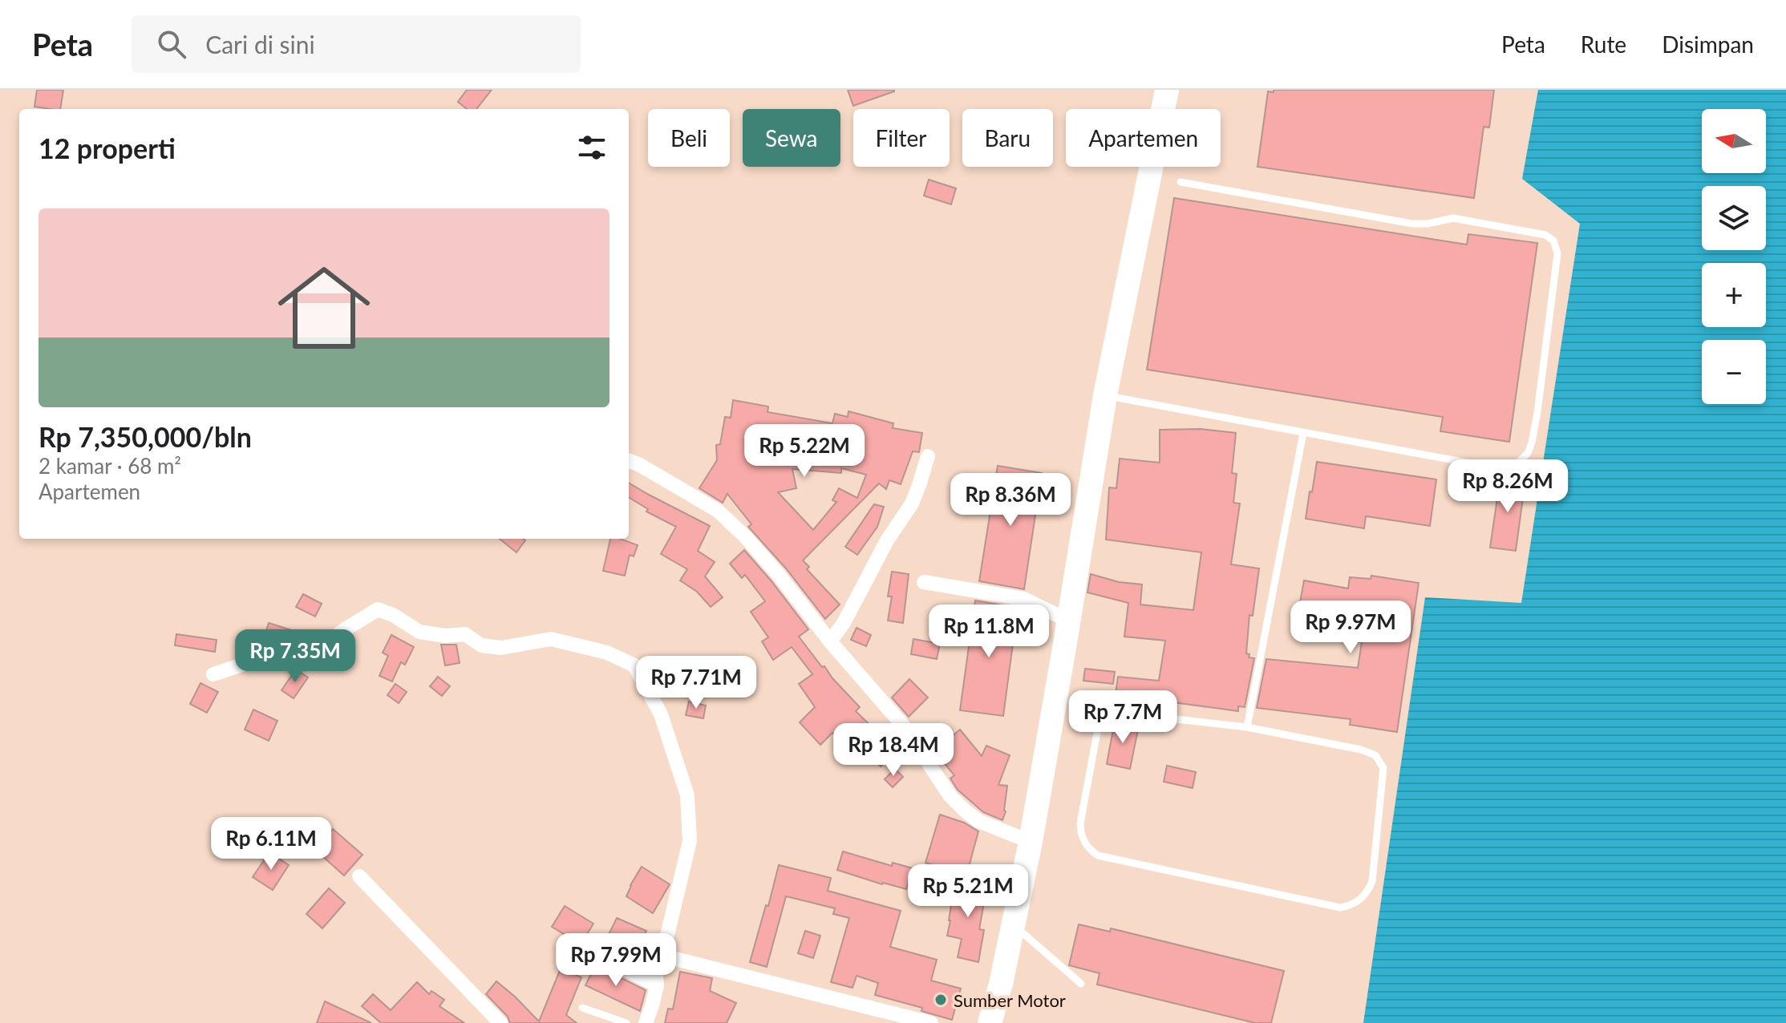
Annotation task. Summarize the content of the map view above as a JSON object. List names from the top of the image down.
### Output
{
  "places": ["Sumber Motor"],
  "north": "left",
  "page": {
    "header": "Peta",
    "search": "Cari di sini",
    "nav": ["Peta", "Rute", "Disimpan"],
    "map_buttons": ["+", "−"],
    "chip": [
      "Beli",
      "Sewa",
      "Filter",
      "Baru",
      "Apartemen"
    ],
    "heading": "12 properti",
    "list": [
      {
        "name": "Rp 7,350,000/bln",
        "note": "2 kamar · 68 m² · Apartemen"
      }
    ],
    "price": [
      "Rp 5.22M",
      "Rp 8.26M",
      "Rp 8.36M",
      "Rp 9.97M",
      "Rp 11.8M",
      "Rp 7.35M",
      "Rp 7.71M",
      "Rp 7.7M",
      "Rp 18.4M",
      "Rp 6.11M",
      "Rp 5.21M",
      "Rp 7.99M"
    ]
  }
}
